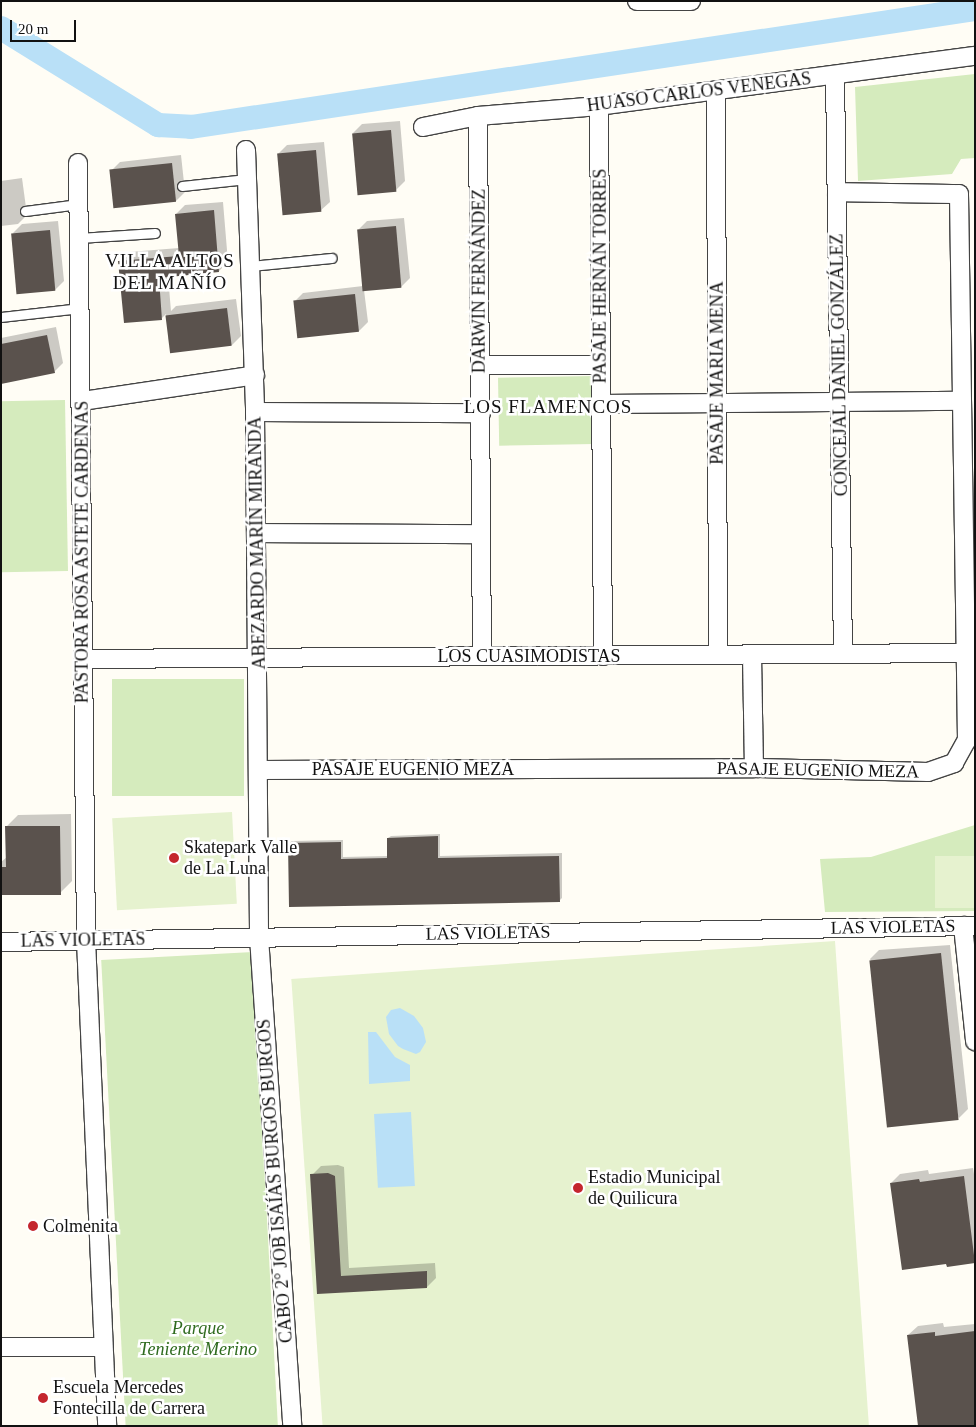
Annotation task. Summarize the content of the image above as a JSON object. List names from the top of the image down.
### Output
{
  "streets": {
    "street": [
      "HUASO CARLOS VENEGAS",
      "PASAJE HERNÁN TORRES",
      "DARWIN FERNÁNDEZ",
      "CONCEJAL DANIEL GONZÁLEZ",
      "PASAJE MARIA MENA",
      "ABEZARDO MARÍN MIRANDA",
      "PASTORA ROSA ASTETE CARDENAS",
      "LOS CUASIMODISTAS",
      "PASAJE EUGENIO MEZA",
      "LAS VIOLETAS",
      "CABO 2° JOB ISAÍAS BURGOS BURGOS"
    ]
  },
  "crossings": [
    ["HUASO CARLOS VENEGAS", "PASAJE HERNÁN TORRES"],
    ["HUASO CARLOS VENEGAS", "DARWIN FERNÁNDEZ"],
    ["HUASO CARLOS VENEGAS", "CONCEJAL DANIEL GONZÁLEZ"],
    ["HUASO CARLOS VENEGAS", "PASAJE MARIA MENA"],
    ["PASAJE HERNÁN TORRES", "LOS CUASIMODISTAS"],
    ["DARWIN FERNÁNDEZ", "LOS CUASIMODISTAS"],
    ["CONCEJAL DANIEL GONZÁLEZ", "LOS CUASIMODISTAS"],
    ["CONCEJAL DANIEL GONZÁLEZ", "PASAJE EUGENIO MEZA"],
    ["PASAJE MARIA MENA", "LOS CUASIMODISTAS"],
    ["ABEZARDO MARÍN MIRANDA", "LOS CUASIMODISTAS"],
    ["ABEZARDO MARÍN MIRANDA", "PASAJE EUGENIO MEZA"],
    ["ABEZARDO MARÍN MIRANDA", "LAS VIOLETAS"],
    ["ABEZARDO MARÍN MIRANDA", "CABO 2° JOB ISAÍAS BURGOS BURGOS"],
    ["PASTORA ROSA ASTETE CARDENAS", "LOS CUASIMODISTAS"],
    ["PASTORA ROSA ASTETE CARDENAS", "LAS VIOLETAS"],
    ["LOS CUASIMODISTAS", "PASAJE EUGENIO MEZA"],
    ["LAS VIOLETAS", "CABO 2° JOB ISAÍAS BURGOS BURGOS"]
  ],
  "districts": ["VILLA ALTOS DEL MAÑÍO", "LOS FLAMENCOS"],
  "parks": ["Parque Teniente Merino"],
  "places": [
    "Skatepark Valle de La Luna",
    "Estadio Municipal de Quilicura",
    "Colmenita",
    "Escuela Mercedes Fontecilla de Carrera"
  ],
  "scale_bar": "20 m"
}
